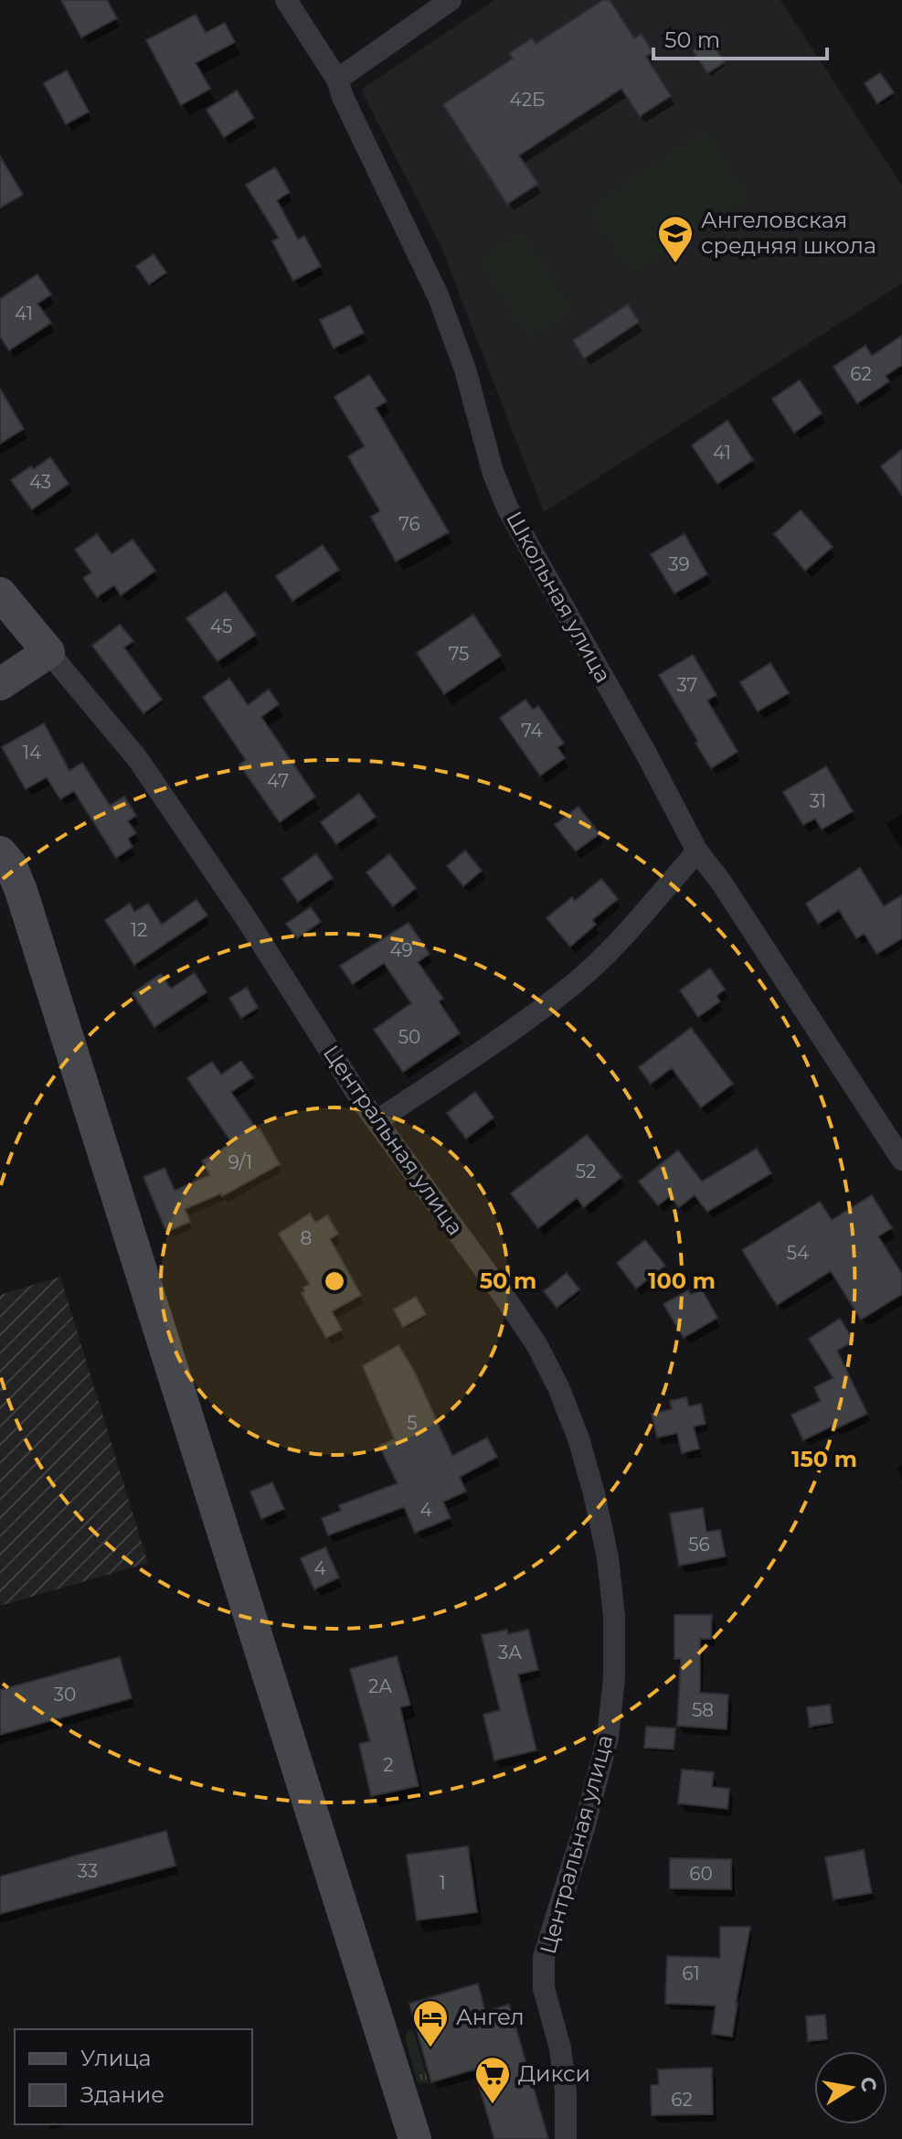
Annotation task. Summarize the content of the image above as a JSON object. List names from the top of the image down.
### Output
{
  "streets": {
    "street": ["Школьная улица", "Центральная улица"]
  },
  "places": {
    "school or university": ["Ангеловская средняя школа"],
    "hotel": ["Ангел"],
    "supermarket": ["Дикси"]
  },
  "house_numbers": [
    "42Б",
    "41",
    "62",
    "41",
    "43",
    "76",
    "39",
    "45",
    "75",
    "37",
    "74",
    "14",
    "47",
    "31",
    "12",
    "49",
    "50",
    "9/1",
    "52",
    "8",
    "54",
    "5",
    "4",
    "56",
    "4",
    "3А",
    "2А",
    "30",
    "58",
    "2",
    "33",
    "60",
    "1",
    "61",
    "62"
  ],
  "legend": ["Улица", "Здание"],
  "scale_bar": "50 m",
  "north": "right",
  "rings": ["50 m", "100 m", "150 m"]
}
